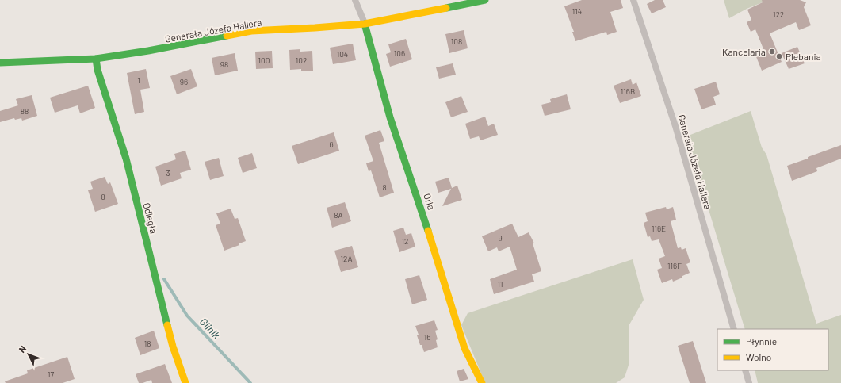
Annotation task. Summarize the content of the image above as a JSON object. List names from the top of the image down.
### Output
{
  "streets": {
    "street": ["Generała Józefa Hallera", "Orla", "Odległa"]
  },
  "crossings": [
    ["Generała Józefa Hallera", "Orla"],
    ["Generała Józefa Hallera", "Odległa"]
  ],
  "water": ["Glinik"],
  "places": ["Kancelaria", "Plebania"],
  "house_numbers": [
    "114",
    "122",
    "108",
    "106",
    "104",
    "100",
    "102",
    "98",
    "1",
    "96",
    "116B",
    "88",
    "6",
    "3",
    "8",
    "8",
    "8A",
    "116E",
    "9",
    "12",
    "12A",
    "116F",
    "11",
    "16",
    "18",
    "17"
  ],
  "legend": ["Płynnie", "Wolno"],
  "north": "top left"
}
